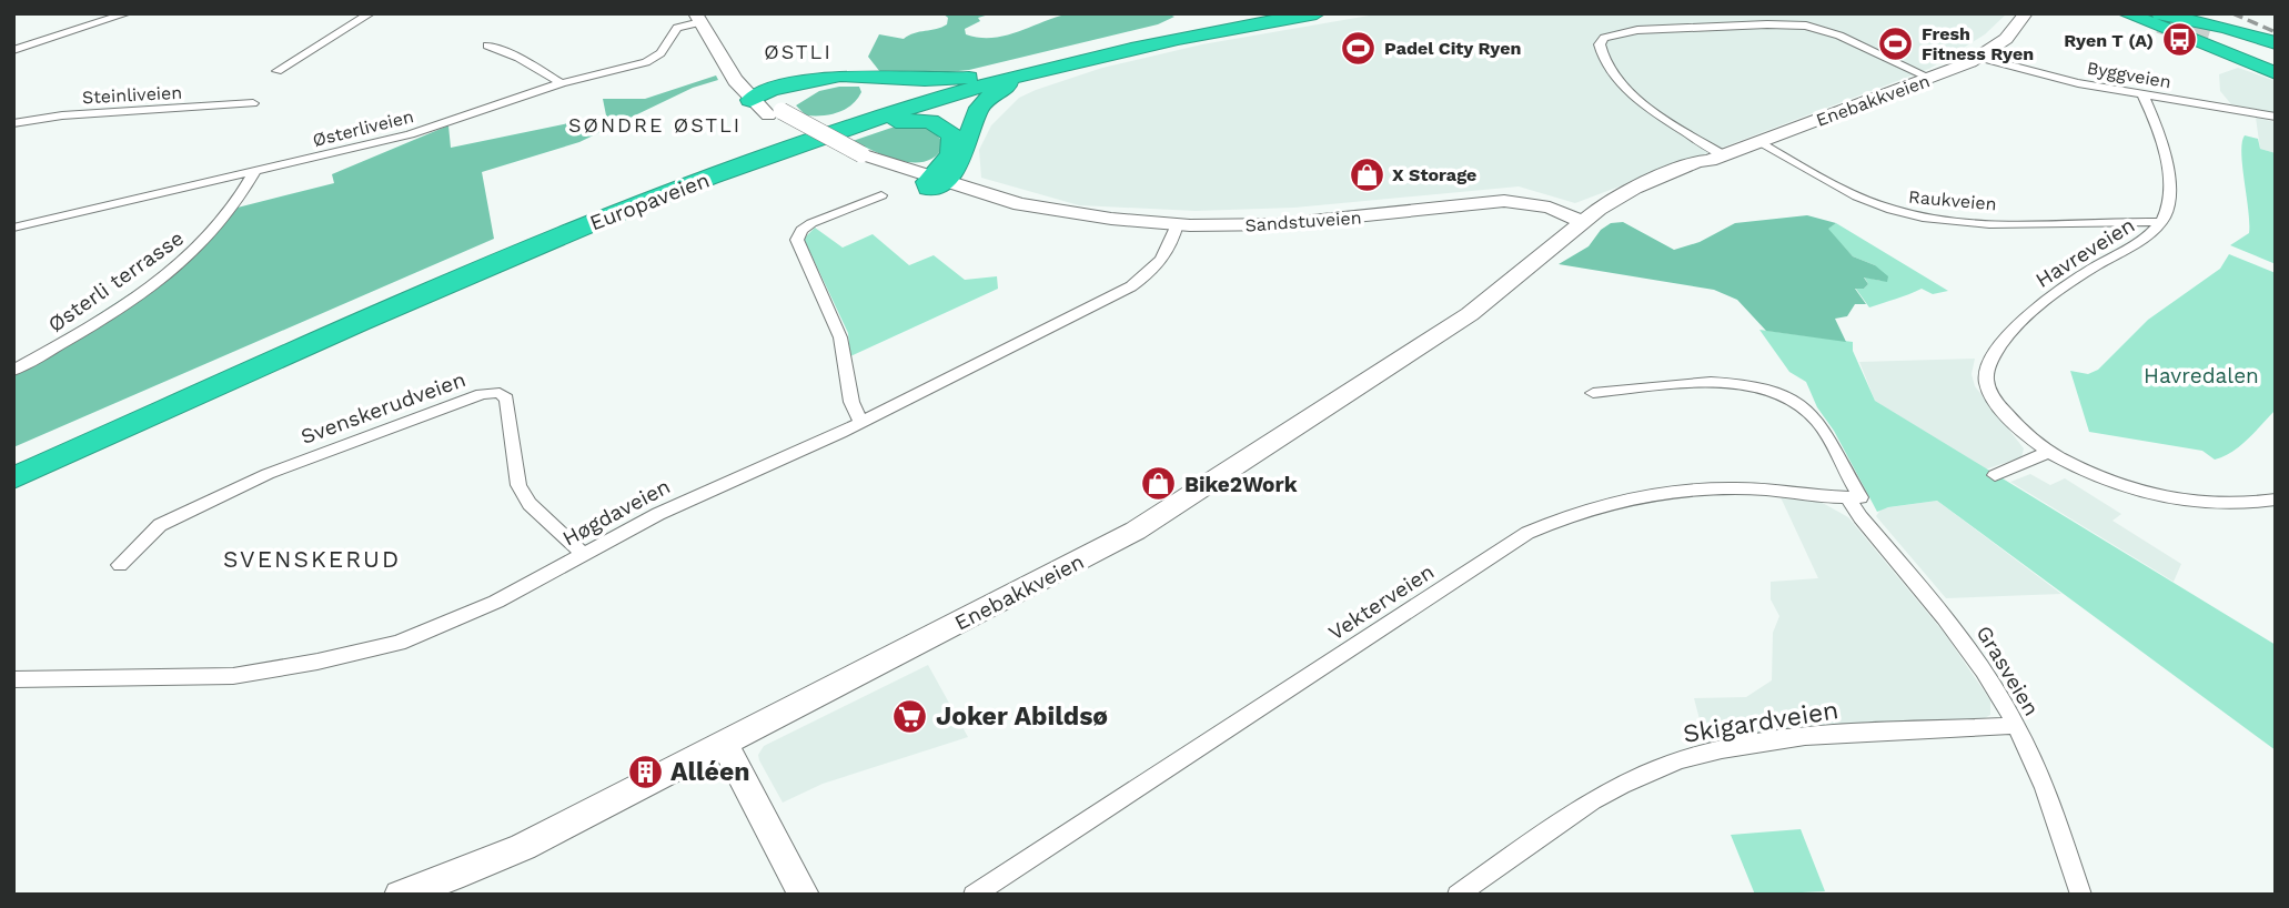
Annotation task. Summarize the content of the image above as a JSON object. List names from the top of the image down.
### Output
{
  "streets": {
    "highway": ["Europaveien"],
    "main road": ["Enebakkveien", "Sandstuveien"],
    "street": [
      "Byggveien",
      "Steinliveien",
      "Østerliveien",
      "Raukveien",
      "Havreveien",
      "Østerli terrasse",
      "Svenskerudveien",
      "Høgdaveien",
      "Vekterveien",
      "Grasveien",
      "Skigardveien"
    ]
  },
  "crossings": [
    ["Byggveien", "Enebakkveien"],
    ["Byggveien", "Havreveien"],
    ["Enebakkveien", "Raukveien"],
    ["Enebakkveien", "Sandstuveien"],
    ["Østerliveien", "Sandstuveien"],
    ["Østerliveien", "Østerli terrasse"],
    ["Raukveien", "Havreveien"],
    ["Sandstuveien", "Høgdaveien"],
    ["Svenskerudveien", "Høgdaveien"],
    ["Vekterveien", "Grasveien"],
    ["Grasveien", "Skigardveien"]
  ],
  "districts": ["ØSTLI", "SØNDRE ØSTLI", "SVENSKERUD"],
  "parks": ["Havredalen"],
  "places": {
    "bus stop": ["Ryen T (A)"],
    "sports": ["Fresh Fitness Ryen", "Padel City Ryen"],
    "shop": ["X Storage", "Bike2Work"],
    "supermarket": ["Joker Abildsø"],
    "building": ["Alléen"]
  }
}
